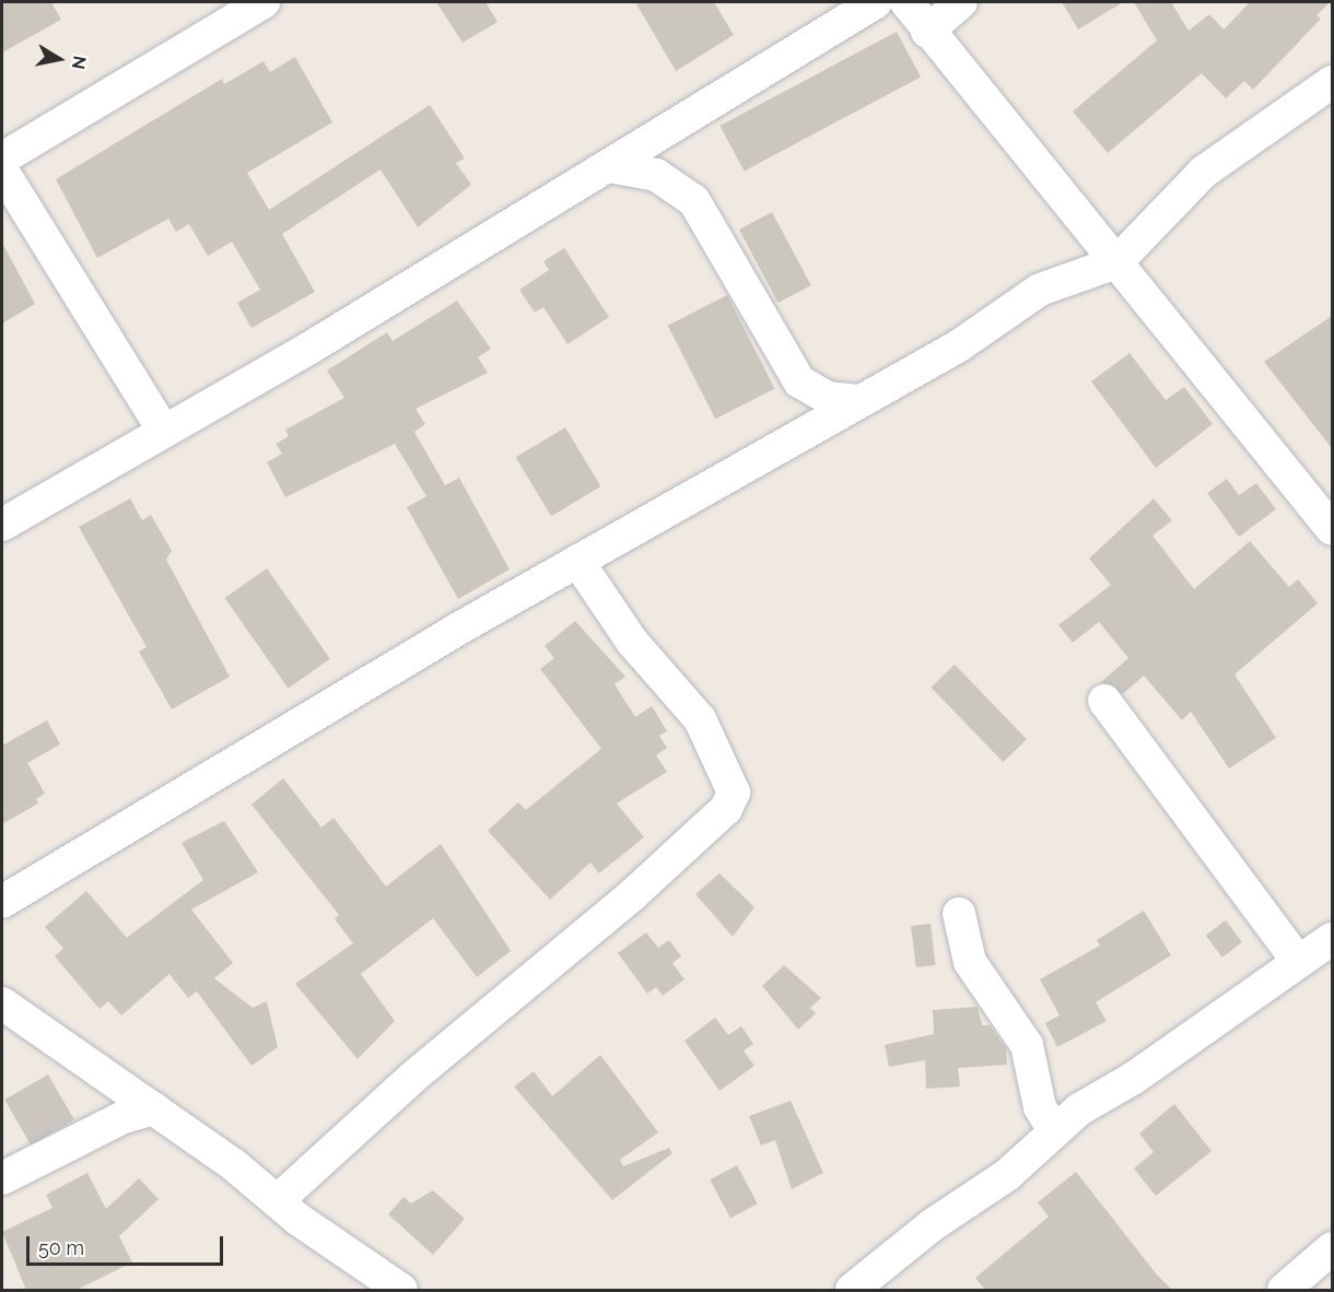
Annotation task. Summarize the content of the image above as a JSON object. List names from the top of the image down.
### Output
{
  "scale_bar": "50 m",
  "north": "right"
}
